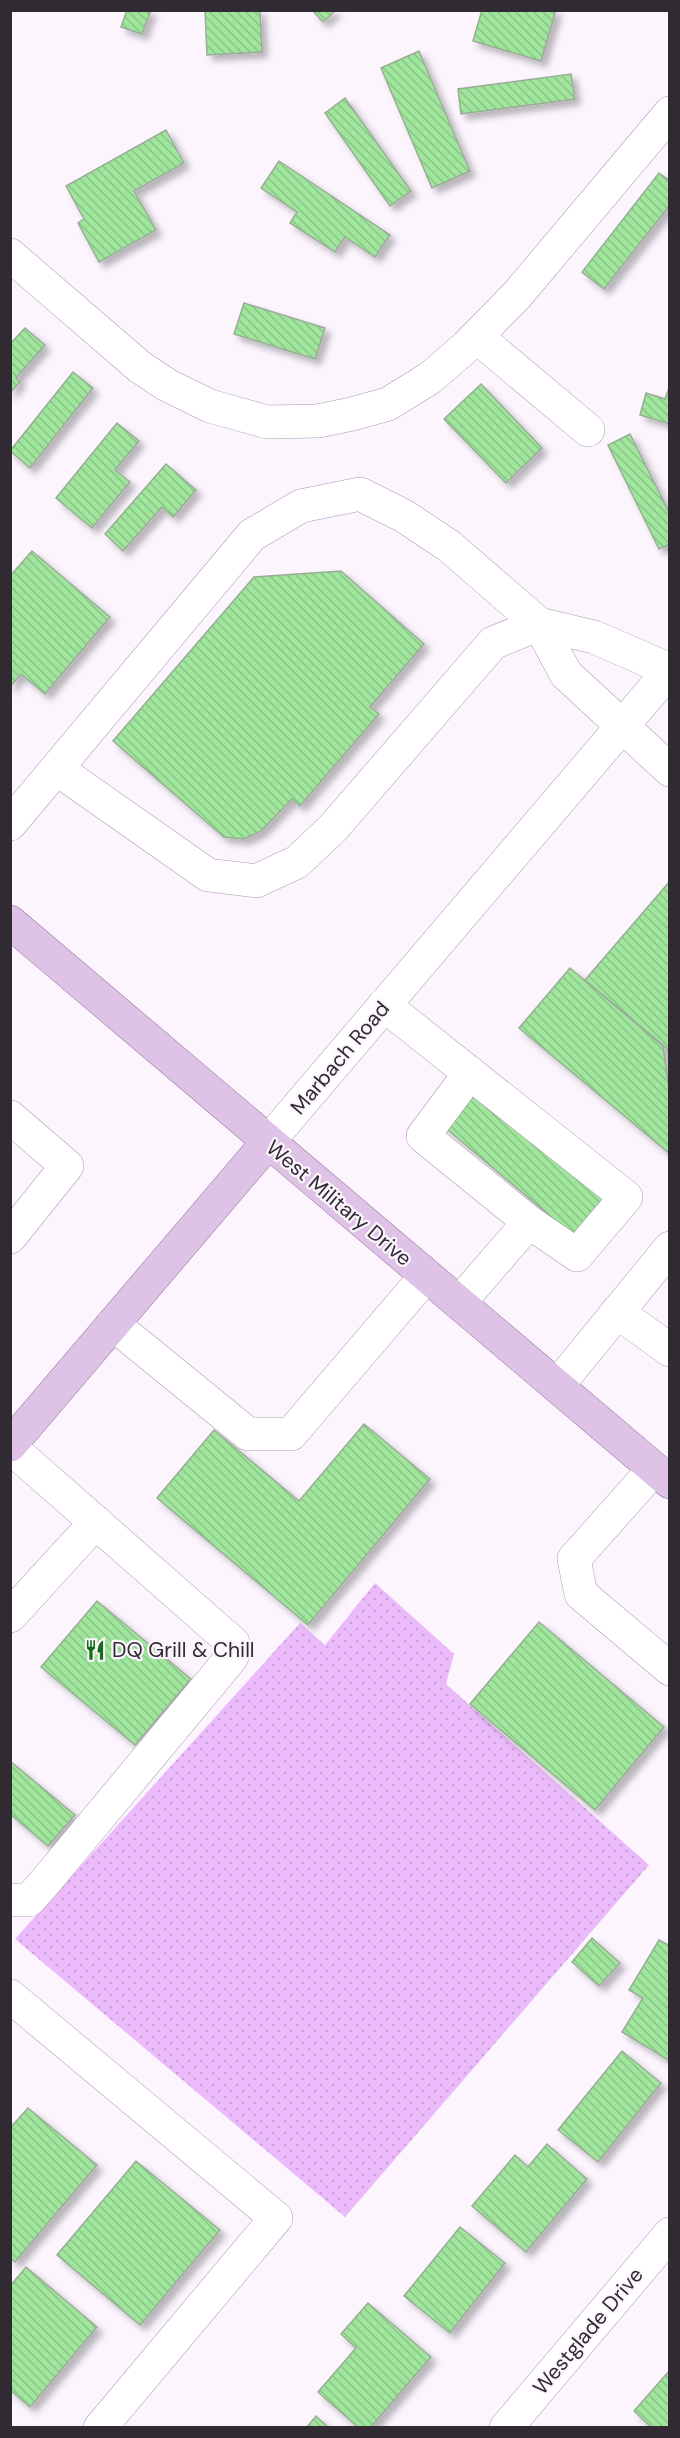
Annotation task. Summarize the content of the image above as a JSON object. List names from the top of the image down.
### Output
{
  "streets": {
    "main road": ["Marbach Road", "West Military Drive"],
    "street": ["Westglade Drive"]
  },
  "crossings": [
    ["Marbach Road", "West Military Drive"]
  ],
  "places": {
    "restaurant": ["DQ Grill & Chill"]
  }
}
